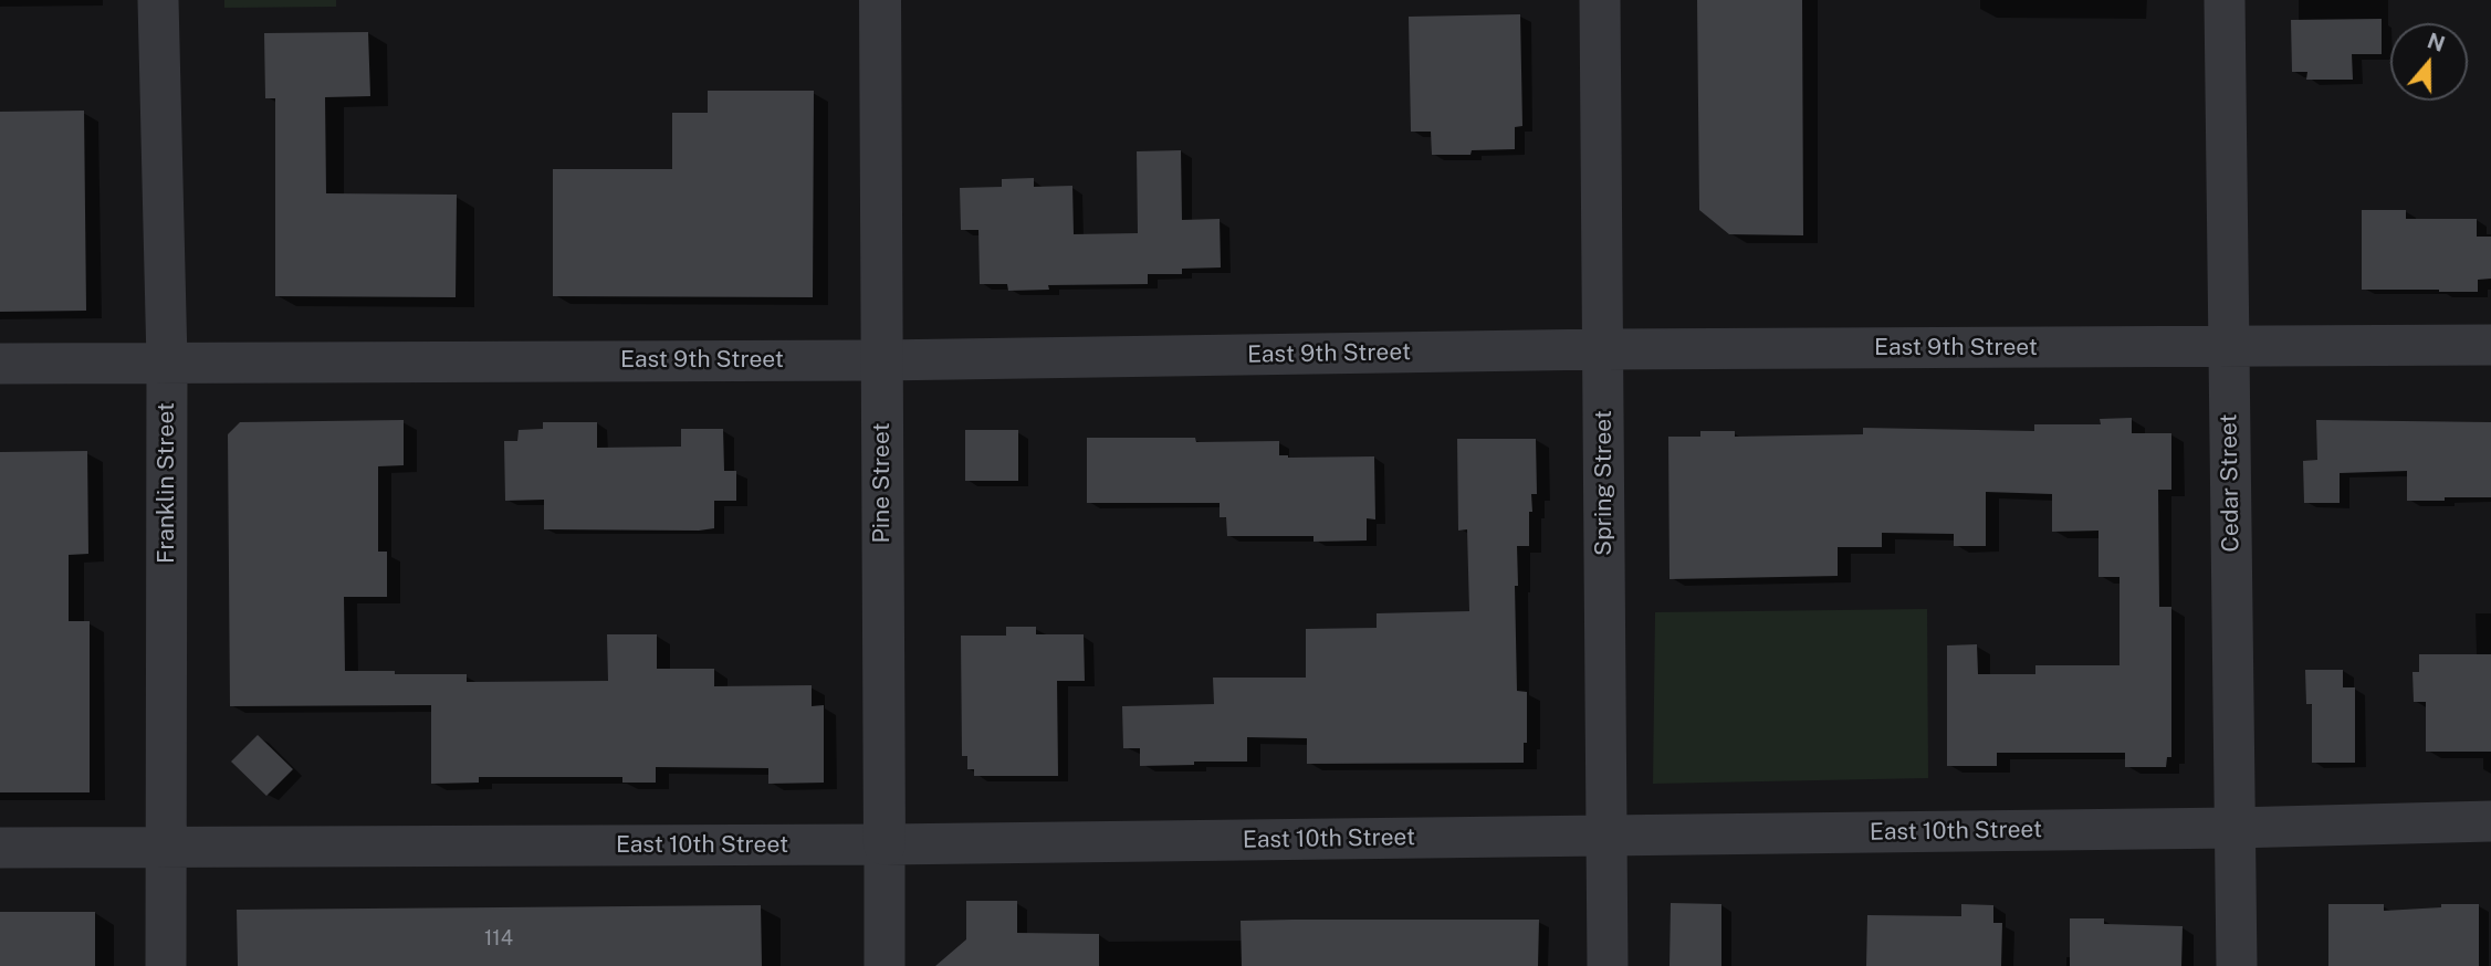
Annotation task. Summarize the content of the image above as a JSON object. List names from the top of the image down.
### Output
{
  "streets": {
    "street": [
      "East 9th Street",
      "Franklin Street",
      "Pine Street",
      "Spring Street",
      "Cedar Street",
      "East 10th Street"
    ]
  },
  "crossings": [
    ["East 9th Street", "Franklin Street"],
    ["East 9th Street", "Pine Street"],
    ["East 9th Street", "Spring Street"],
    ["East 9th Street", "Cedar Street"],
    ["Franklin Street", "East 10th Street"],
    ["Pine Street", "East 10th Street"],
    ["Spring Street", "East 10th Street"],
    ["Cedar Street", "East 10th Street"]
  ],
  "house_numbers": ["114"],
  "north": "top"
}
